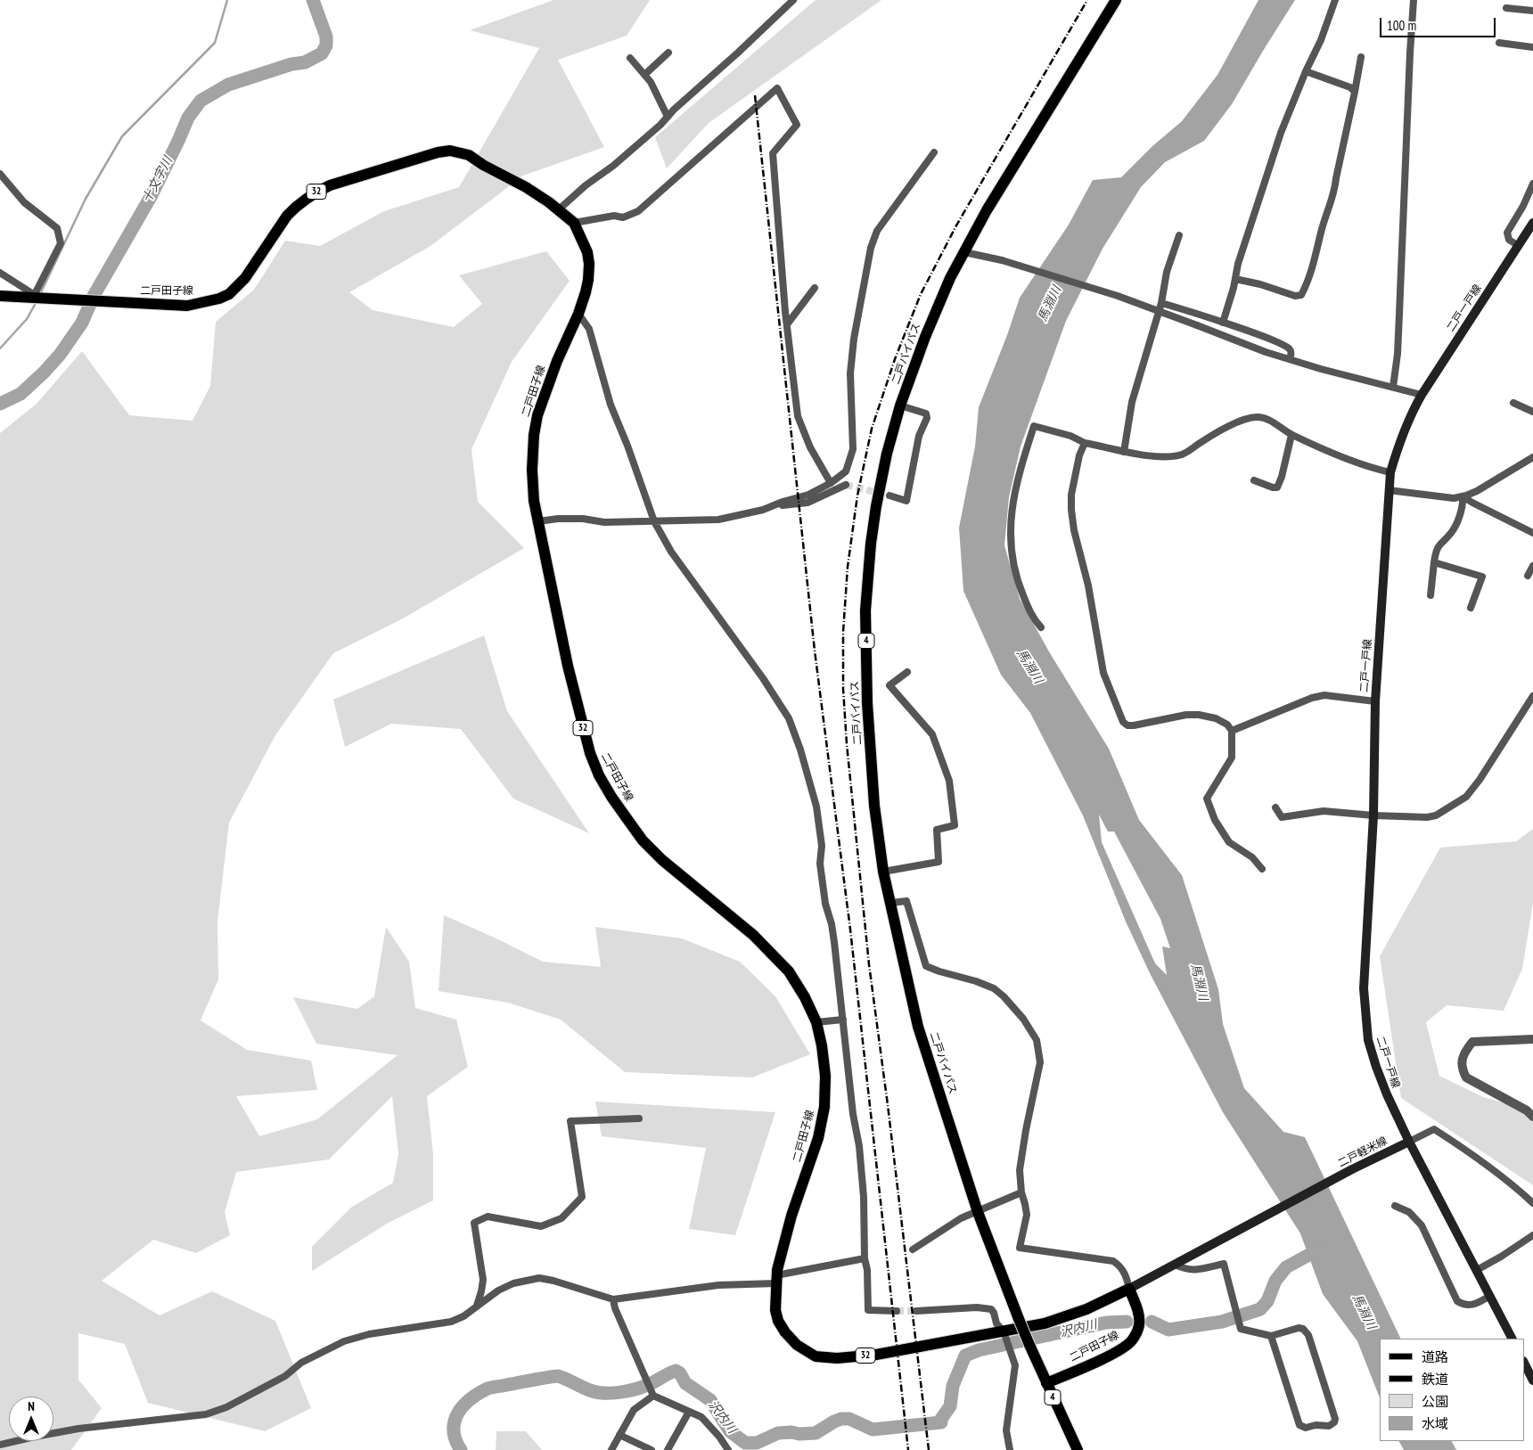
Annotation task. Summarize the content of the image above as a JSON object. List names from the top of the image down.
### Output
{
  "streets": {
    "main road": [
      "32",
      "二戸田子線",
      "二戸一戸線",
      "二戸バイパス",
      "4",
      "二戸軽米線"
    ]
  },
  "crossings": [
    ["二戸田子線", "二戸バイパス"],
    ["二戸田子線", "二戸軽米線"],
    ["二戸一戸線", "二戸軽米線"]
  ],
  "water": ["十文字川", "馬淵川", "沢内川"],
  "legend": [
    "道路",
    "鉄道",
    "公園",
    "水域"
  ],
  "scale_bar": "100 m",
  "north": "top"
}
